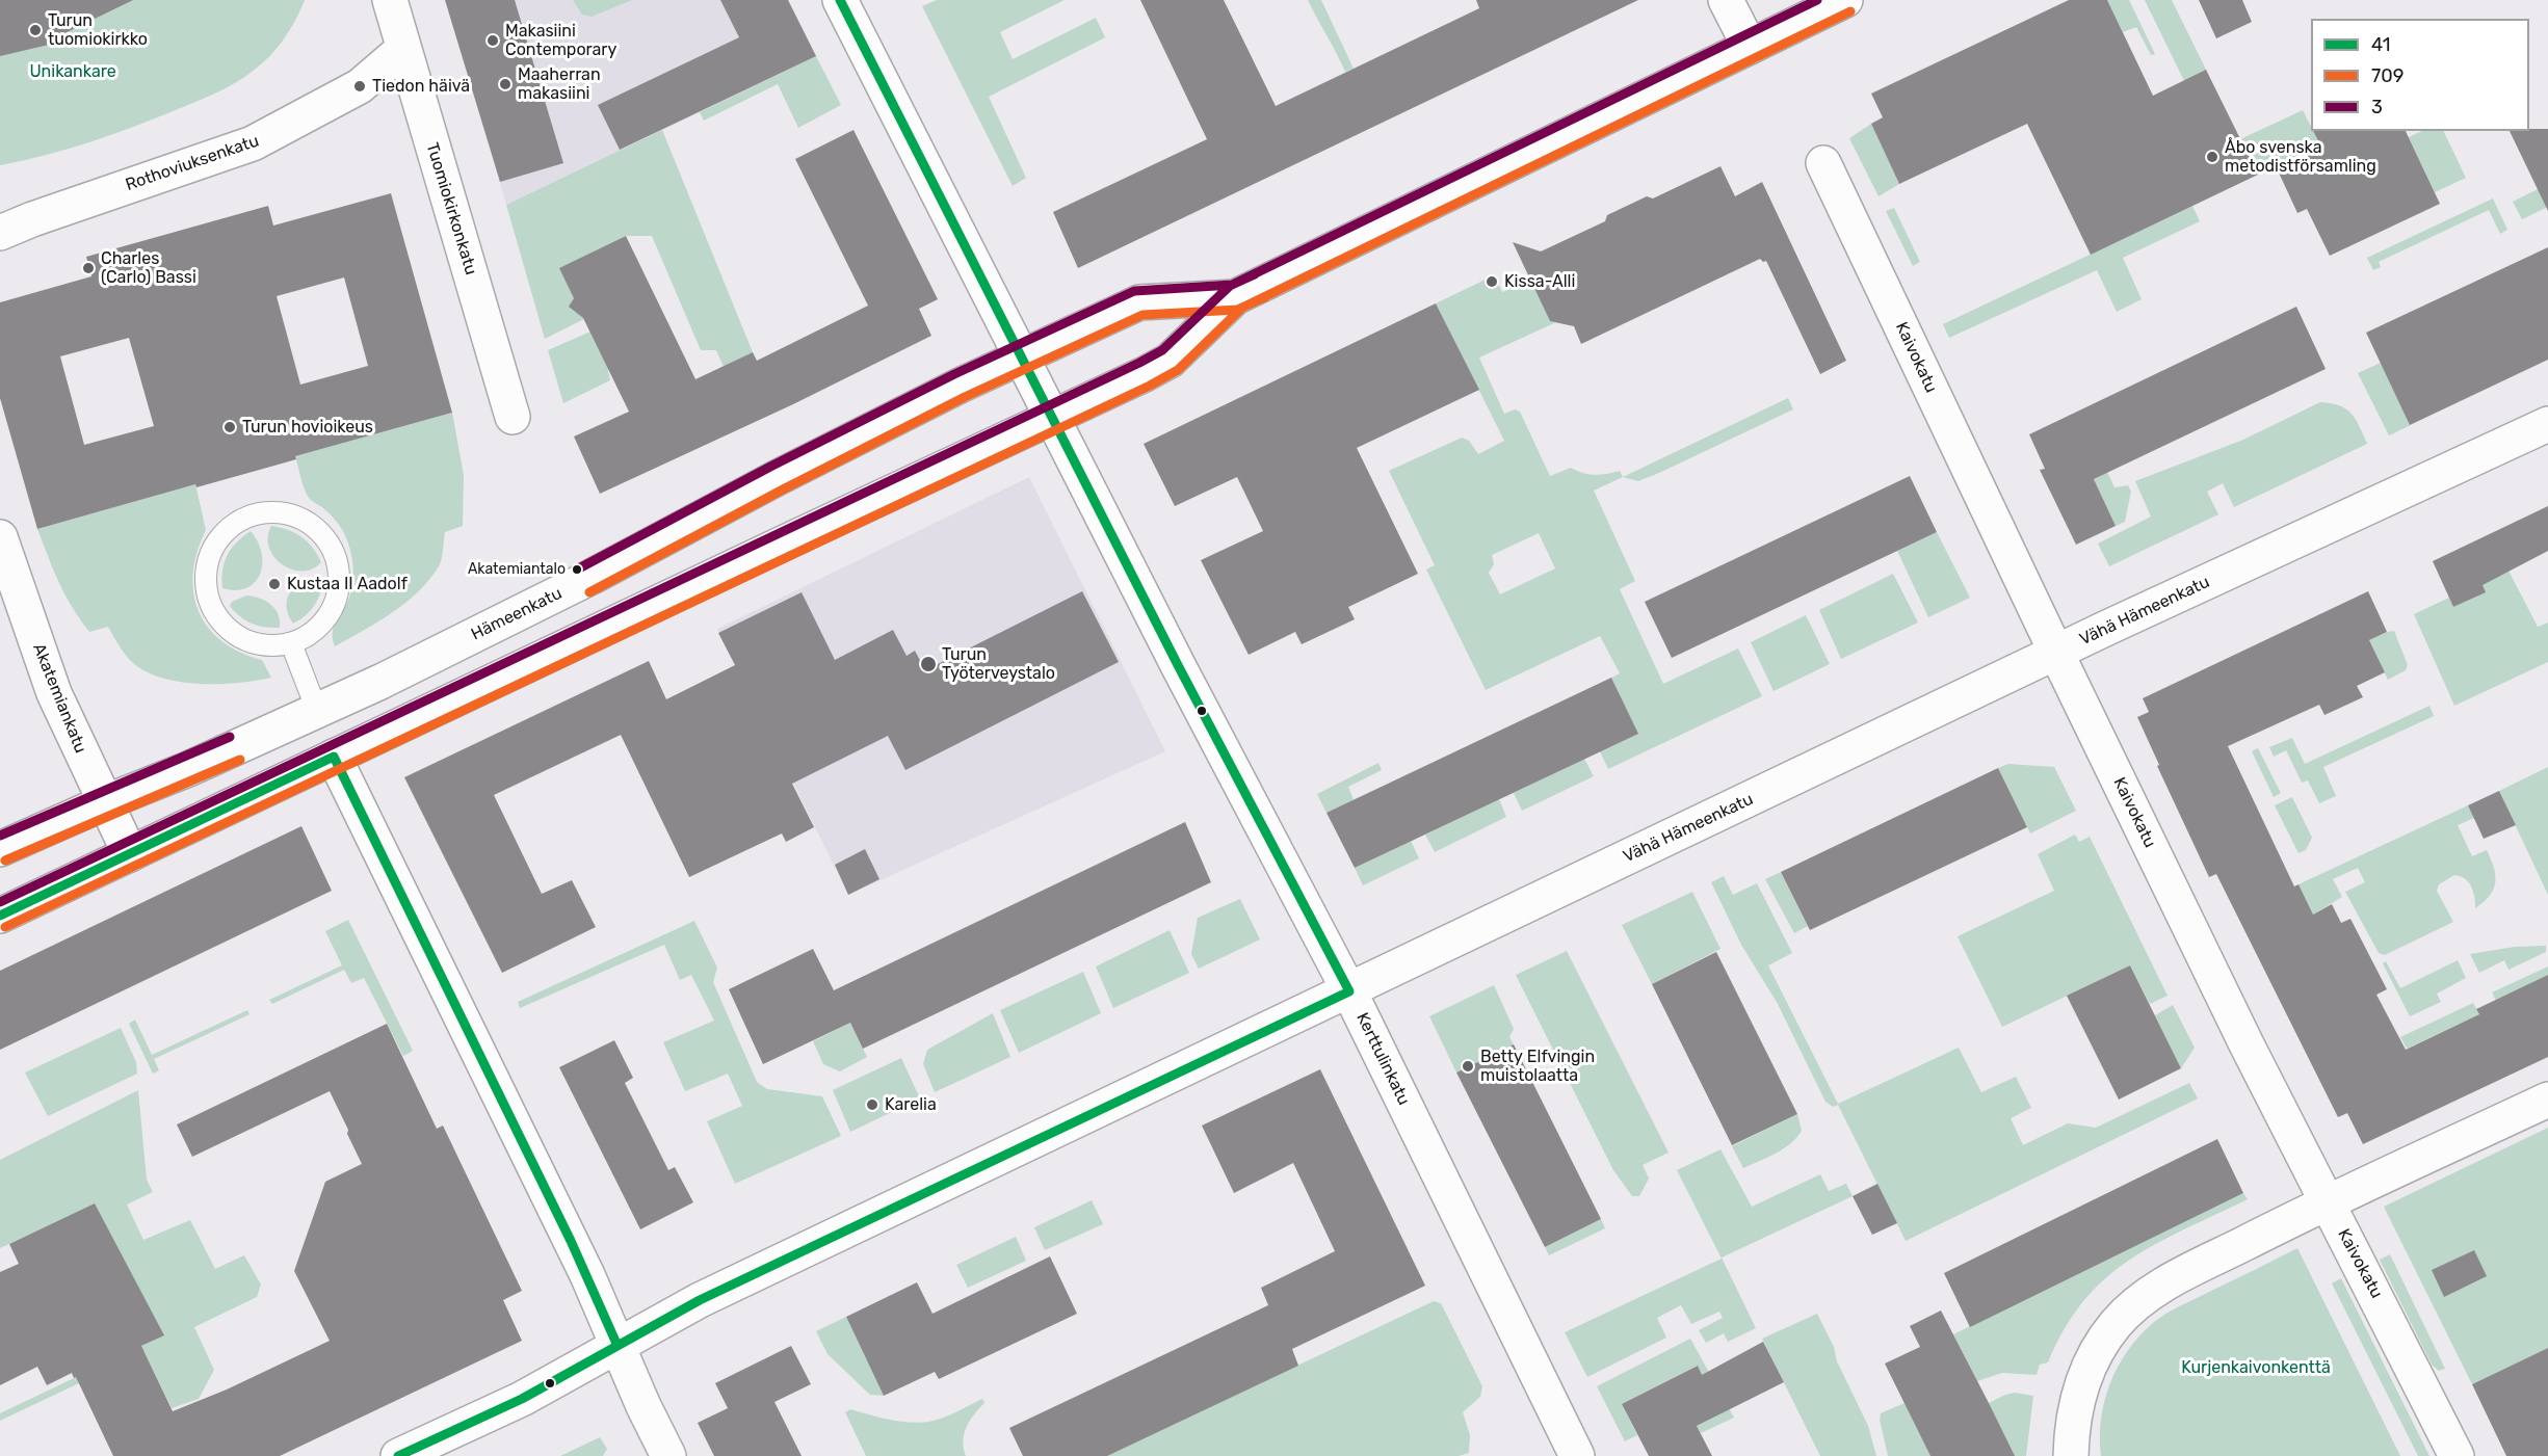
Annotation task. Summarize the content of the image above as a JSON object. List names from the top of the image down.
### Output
{
  "streets": {
    "main road": [
      "Rothoviuksenkatu",
      "Tuomiokirkonkatu",
      "Kaivokatu",
      "Vähä Hämeenkatu",
      "Hämeenkatu",
      "Akatemiankatu",
      "Kerttulinkatu"
    ]
  },
  "crossings": [
    ["Rothoviuksenkatu", "Tuomiokirkonkatu"],
    ["Kaivokatu", "Vähä Hämeenkatu"],
    ["Vähä Hämeenkatu", "Kerttulinkatu"],
    ["Hämeenkatu", "Akatemiankatu"],
    ["Hämeenkatu", "Kerttulinkatu"]
  ],
  "parks": ["Unikankare", "Kurjenkaivonkenttä"],
  "places": [
    "Turun tuomiokirkko",
    "Makasiini Contemporary",
    "Maaherran makasiini",
    "Tiedon häivä",
    "Åbo svenska metodistförsamling",
    "Charles (Carlo) Bassi",
    "Kissa-Alli",
    "Turun hovioikeus",
    "Akatemiantalo",
    "Kustaa II Aadolf",
    "Turun Työterveystalo",
    "Betty Elfvingin muistolaatta",
    "Karelia"
  ],
  "lines": ["transit line 41", "transit line 3", "transit line 709"],
  "legend": ["41", "709", "3"]
}
